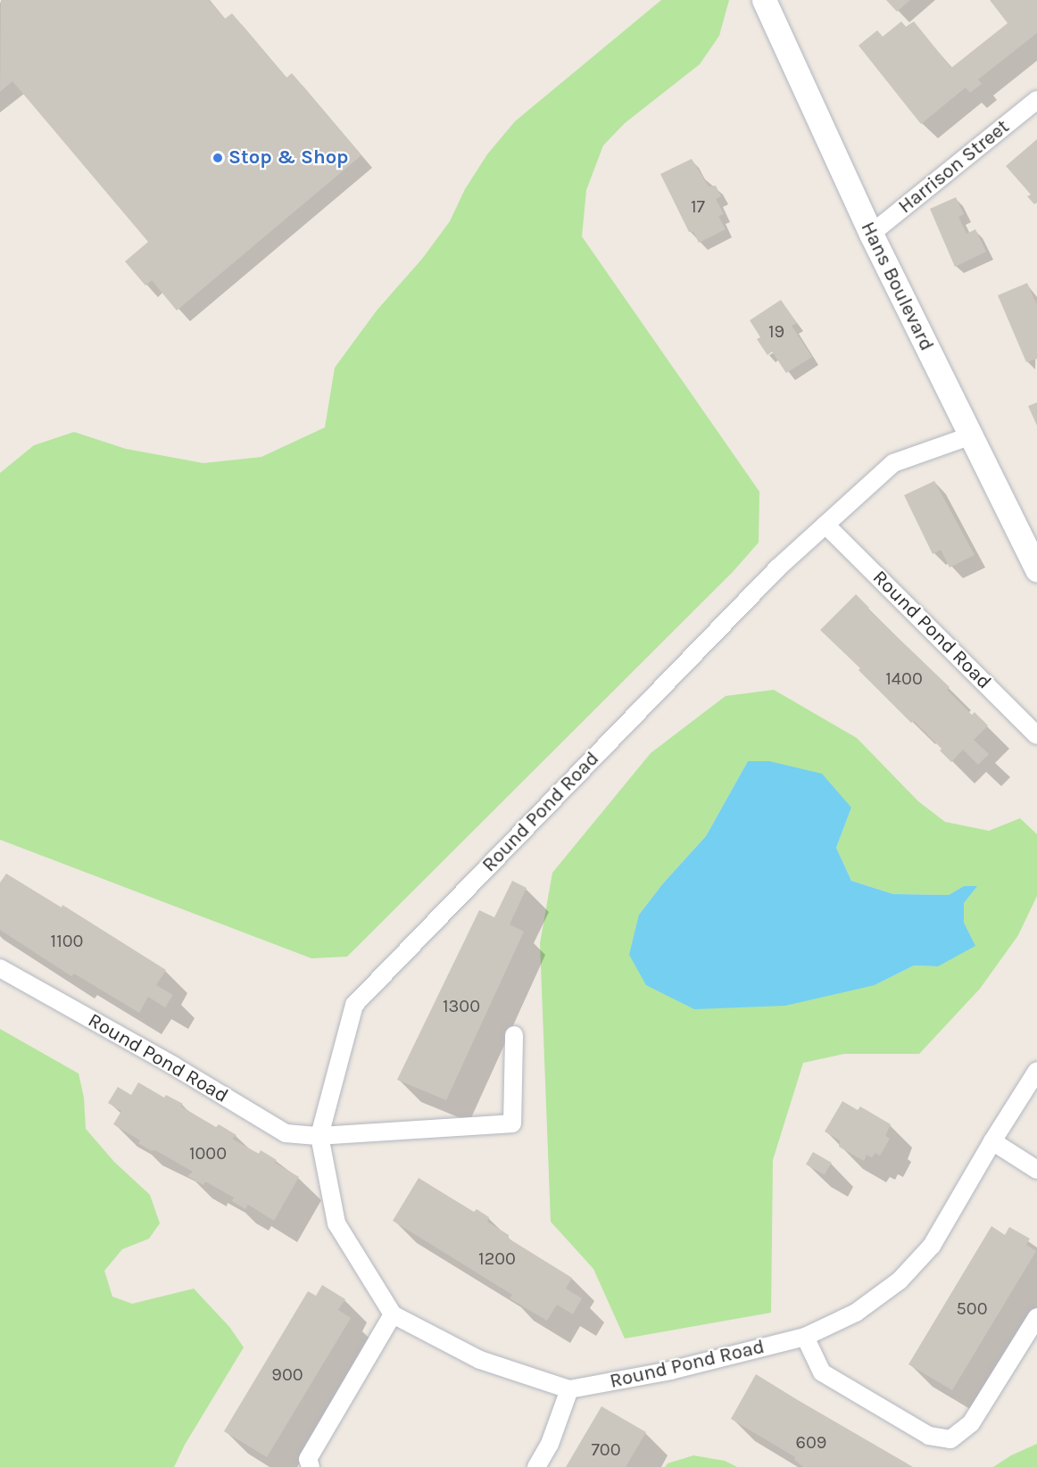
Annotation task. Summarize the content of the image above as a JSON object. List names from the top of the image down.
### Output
{
  "streets": {
    "street": ["Harrison Street", "Hans Boulevard", "Round Pond Road"]
  },
  "crossings": [
    ["Harrison Street", "Hans Boulevard"],
    ["Hans Boulevard", "Round Pond Road"]
  ],
  "places": ["Stop & Shop"],
  "house_numbers": [
    "17",
    "19",
    "1400",
    "1100",
    "1300",
    "1000",
    "1200",
    "500",
    "900",
    "609",
    "700"
  ]
}
